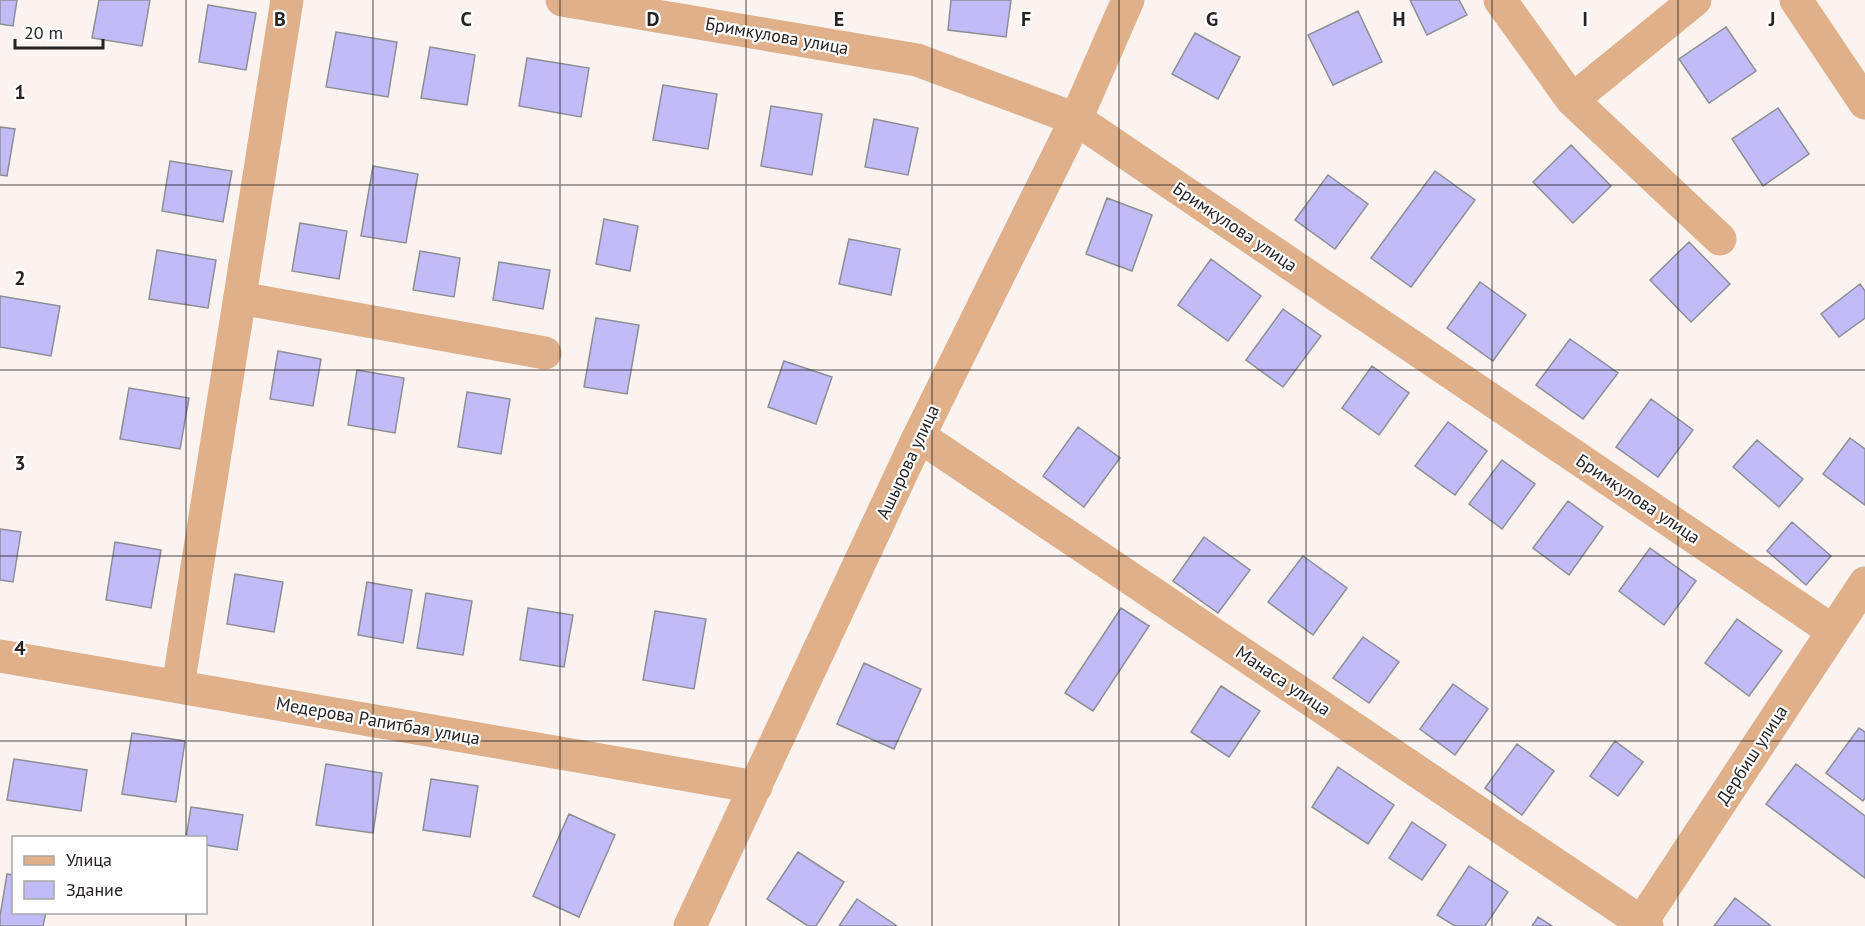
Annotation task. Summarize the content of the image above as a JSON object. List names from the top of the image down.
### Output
{
  "streets": {
    "street": [
      "Бримкулова улица",
      "Ашырова улица",
      "Манаса улица",
      "Медерова Рапитбая улица",
      "Дербиш улица"
    ]
  },
  "crossings": [
    ["Бримкулова улица", "Ашырова улица"],
    ["Бримкулова улица", "Дербиш улица"],
    ["Ашырова улица", "Манаса улица"],
    ["Ашырова улица", "Медерова Рапитбая улица"],
    ["Манаса улица", "Дербиш улица"]
  ],
  "legend": ["Улица", "Здание"],
  "scale_bar": "20 m",
  "grid": {
    "columns": [
      "B",
      "C",
      "D",
      "E",
      "F",
      "G",
      "H",
      "I",
      "J"
    ],
    "rows": [
      "1",
      "2",
      "3",
      "4"
    ]
  }
}
